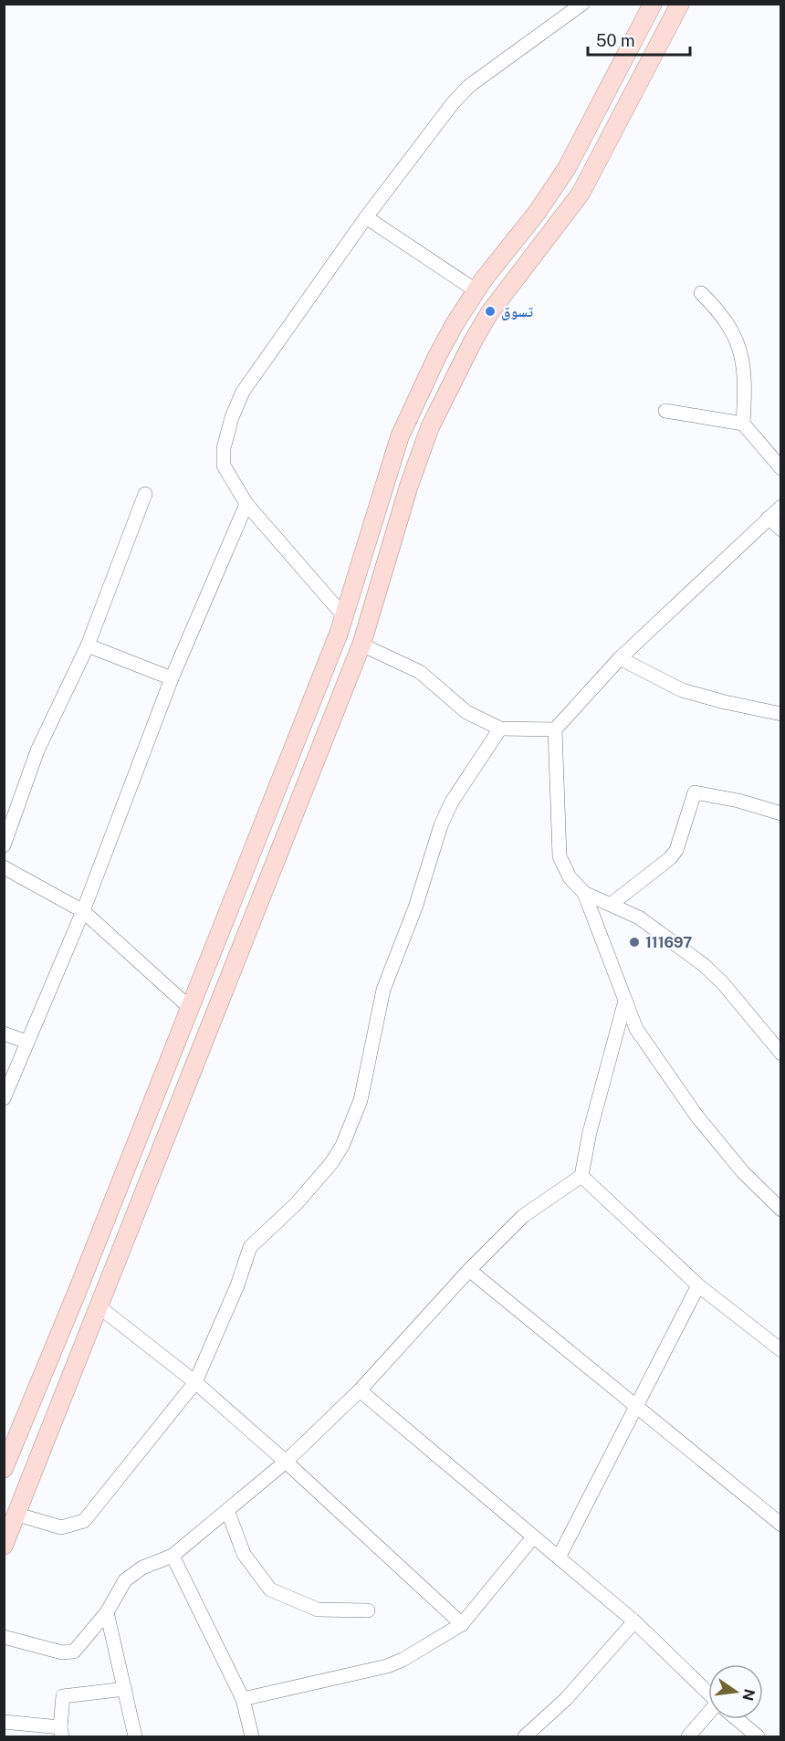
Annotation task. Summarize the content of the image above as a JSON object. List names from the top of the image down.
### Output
{
  "places": ["تسوق", "111697"],
  "scale_bar": "50 m",
  "north": "right"
}
